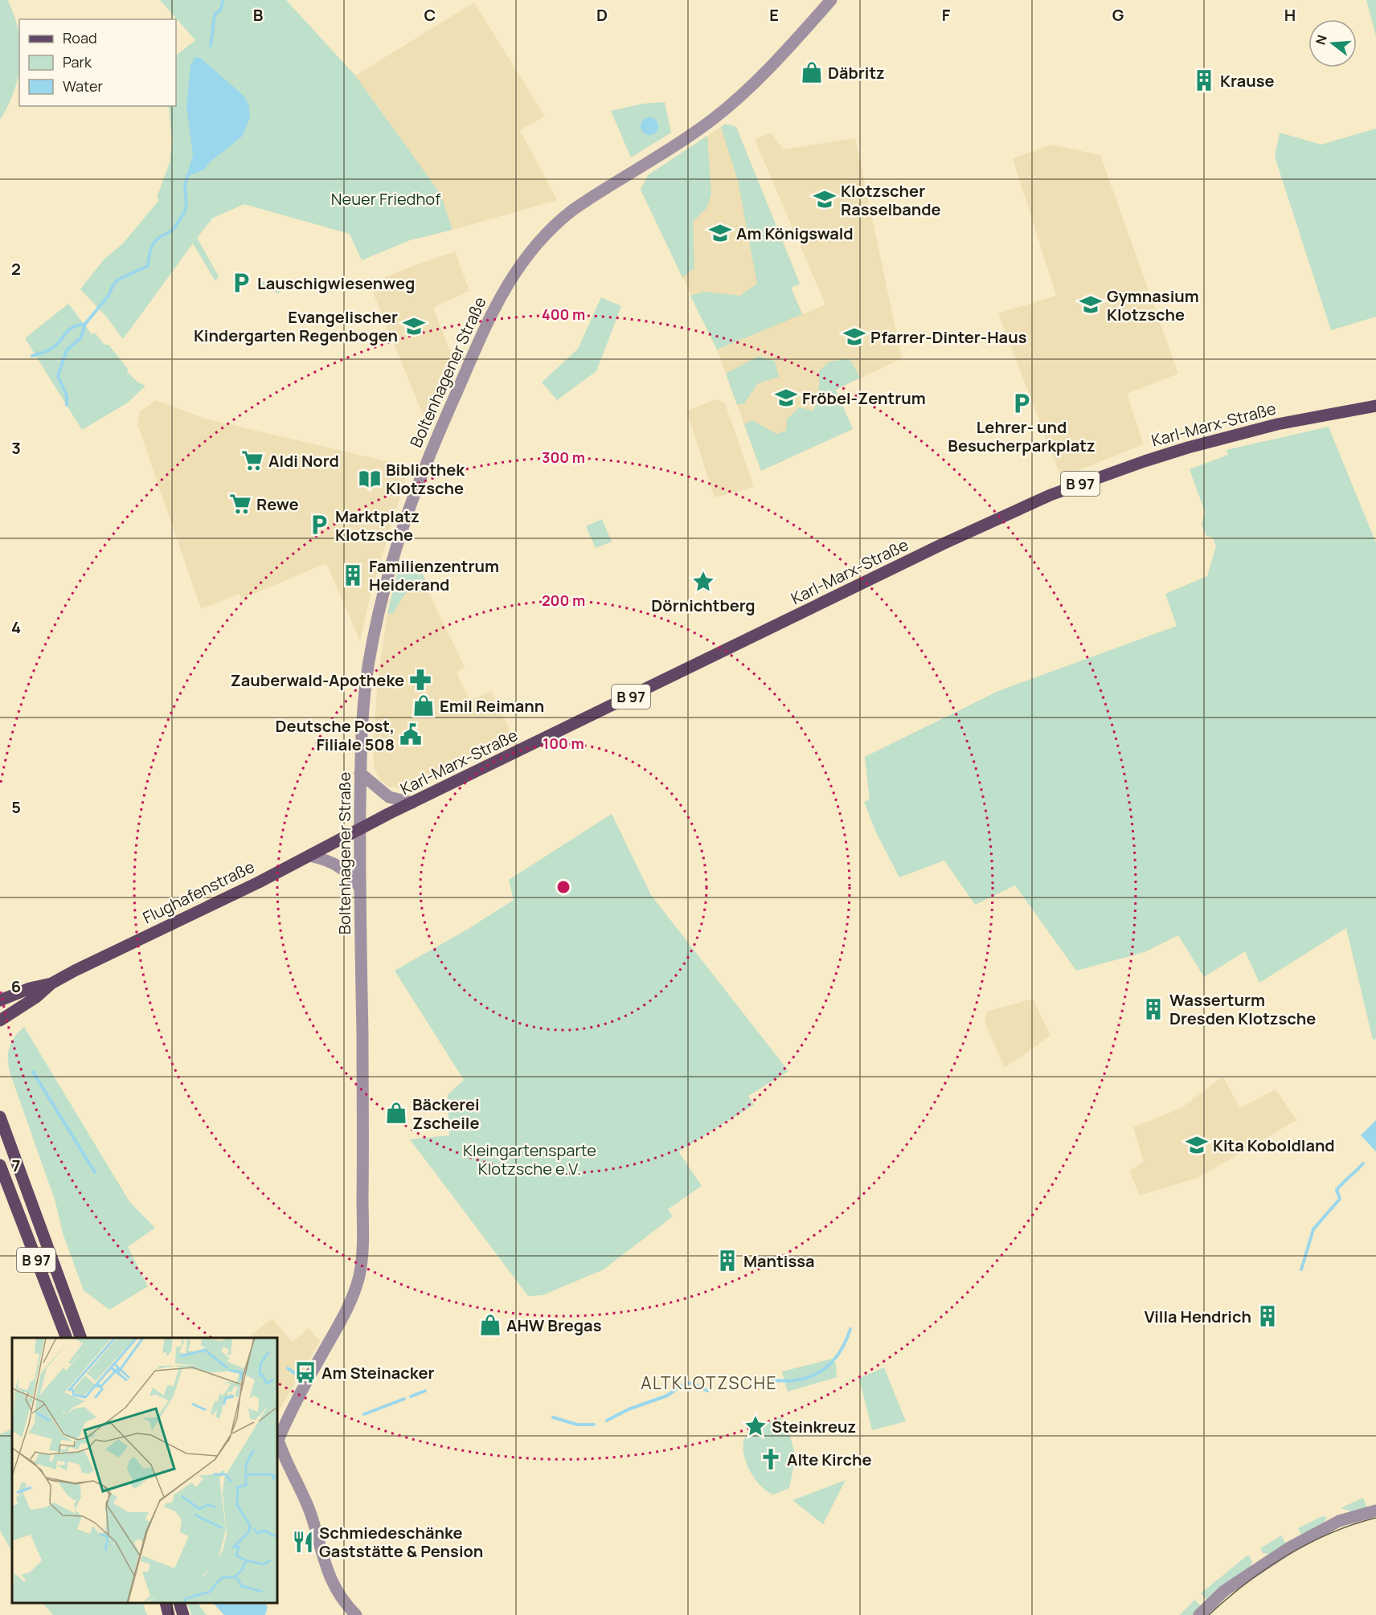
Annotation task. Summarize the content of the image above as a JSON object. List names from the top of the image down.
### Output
{
  "streets": {
    "main road": ["Karl-Marx-Straße", "B 97", "Flughafenstraße"],
    "street": ["Boltenhagener Straße"]
  },
  "crossings": [
    ["Boltenhagener Straße", "Karl-Marx-Straße"],
    ["Boltenhagener Straße", "Flughafenstraße"],
    ["Karl-Marx-Straße", "Flughafenstraße"]
  ],
  "districts": ["ALTKLOTZSCHE"],
  "parks": ["Neuer Friedhof", "Kleingartensparte Klotzsche e.V."],
  "places": {
    "shop": [
      "Däbritz",
      "Emil Reimann",
      "Bäckerei Zscheile",
      "AHW Bregas"
    ],
    "building": [
      "Krause",
      "Familienzentrum Heiderand",
      "Wasserturm Dresden Klotzsche",
      "Mantissa",
      "Villa Hendrich"
    ],
    "school or university": [
      "Klotzscher Rasselbande",
      "Am Königswald",
      "Gymnasium Klotzsche",
      "Evangelischer Kindergarten Regenbogen",
      "Pfarrer-Dinter-Haus",
      "Fröbel-Zentrum",
      "Kita Koboldland"
    ],
    "parking": ["Lauschigwiesenweg", "Lehrer- und Besucherparkplatz", "Marktplatz Klotzsche"],
    "supermarket": ["Aldi Nord", "Rewe"],
    "library": ["Bibliothek Klotzsche"],
    "place": ["Dörnichtberg", "Steinkreuz"],
    "pharmacy": ["Zauberwald-Apotheke"],
    "public building": ["Deutsche Post, Filiale 508"],
    "bus stop": ["Am Steinacker"],
    "church": ["Alte Kirche"],
    "restaurant": ["Schmiedeschänke Gaststätte & Pension"]
  },
  "legend": ["Road", "Park", "Water"],
  "north": "left",
  "grid": {
    "columns": [
      "B",
      "C",
      "D",
      "E",
      "F",
      "G",
      "H"
    ],
    "rows": [
      "2",
      "3",
      "4",
      "5",
      "6",
      "7"
    ]
  },
  "rings": [
    "400 m",
    "300 m",
    "200 m",
    "100 m"
  ]
}
